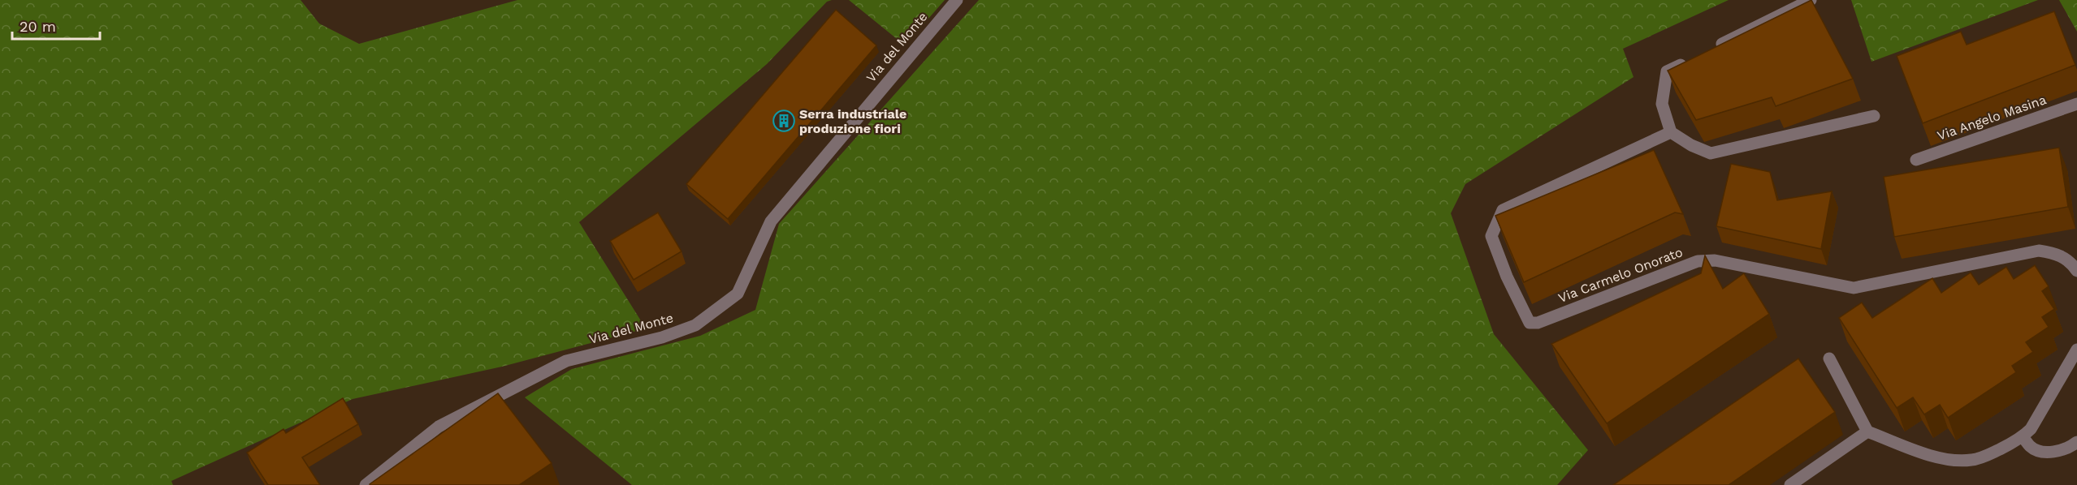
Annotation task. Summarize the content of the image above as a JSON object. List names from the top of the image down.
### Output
{
  "streets": {
    "street": ["Via del Monte", "Via Angelo Masina", "Via Carmelo Onorato"]
  },
  "places": {
    "building": ["Serra industriale produzione fiori"]
  },
  "scale_bar": "20 m"
}
